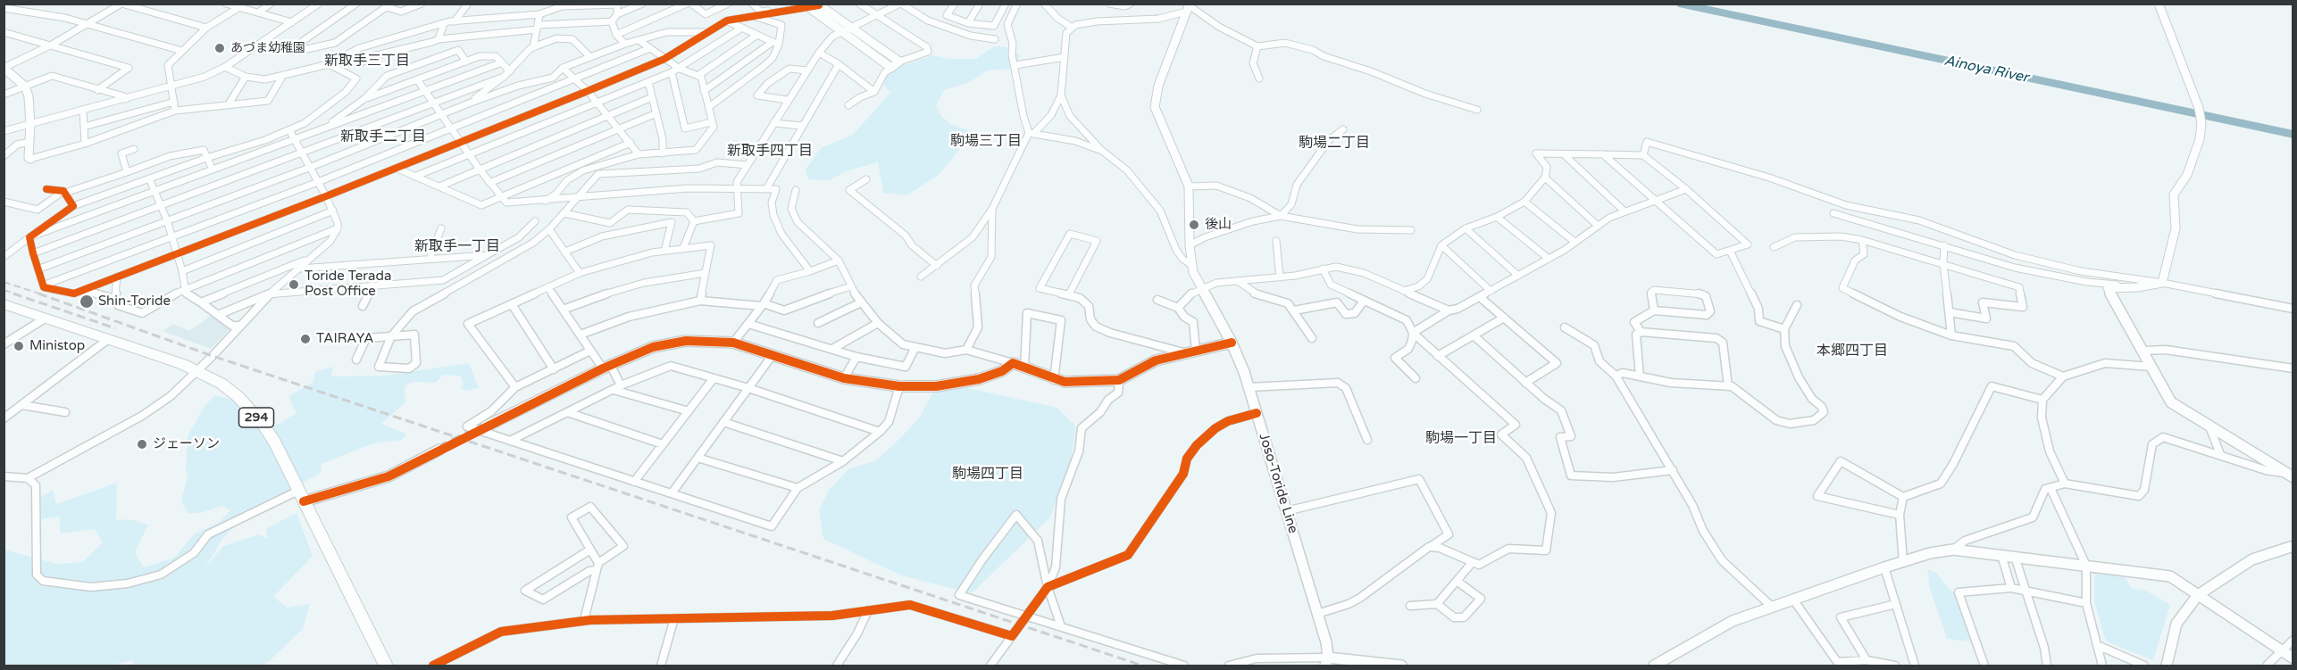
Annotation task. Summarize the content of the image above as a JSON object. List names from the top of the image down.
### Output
{
  "streets": {
    "highway": ["294"],
    "street": ["Joso-Toride Line"]
  },
  "districts": [
    "新取手三丁目",
    "新取手二丁目",
    "駒場三丁目",
    "駒場二丁目",
    "新取手四丁目",
    "新取手一丁目",
    "本郷四丁目",
    "駒場一丁目",
    "駒場四丁目"
  ],
  "water": ["Ainoya River"],
  "places": [
    "あづま幼稚園",
    "後山",
    "Toride Terada Post Office",
    "Shin-Toride",
    "TAIRAYA",
    "Ministop",
    "ジェーソン"
  ]
}
